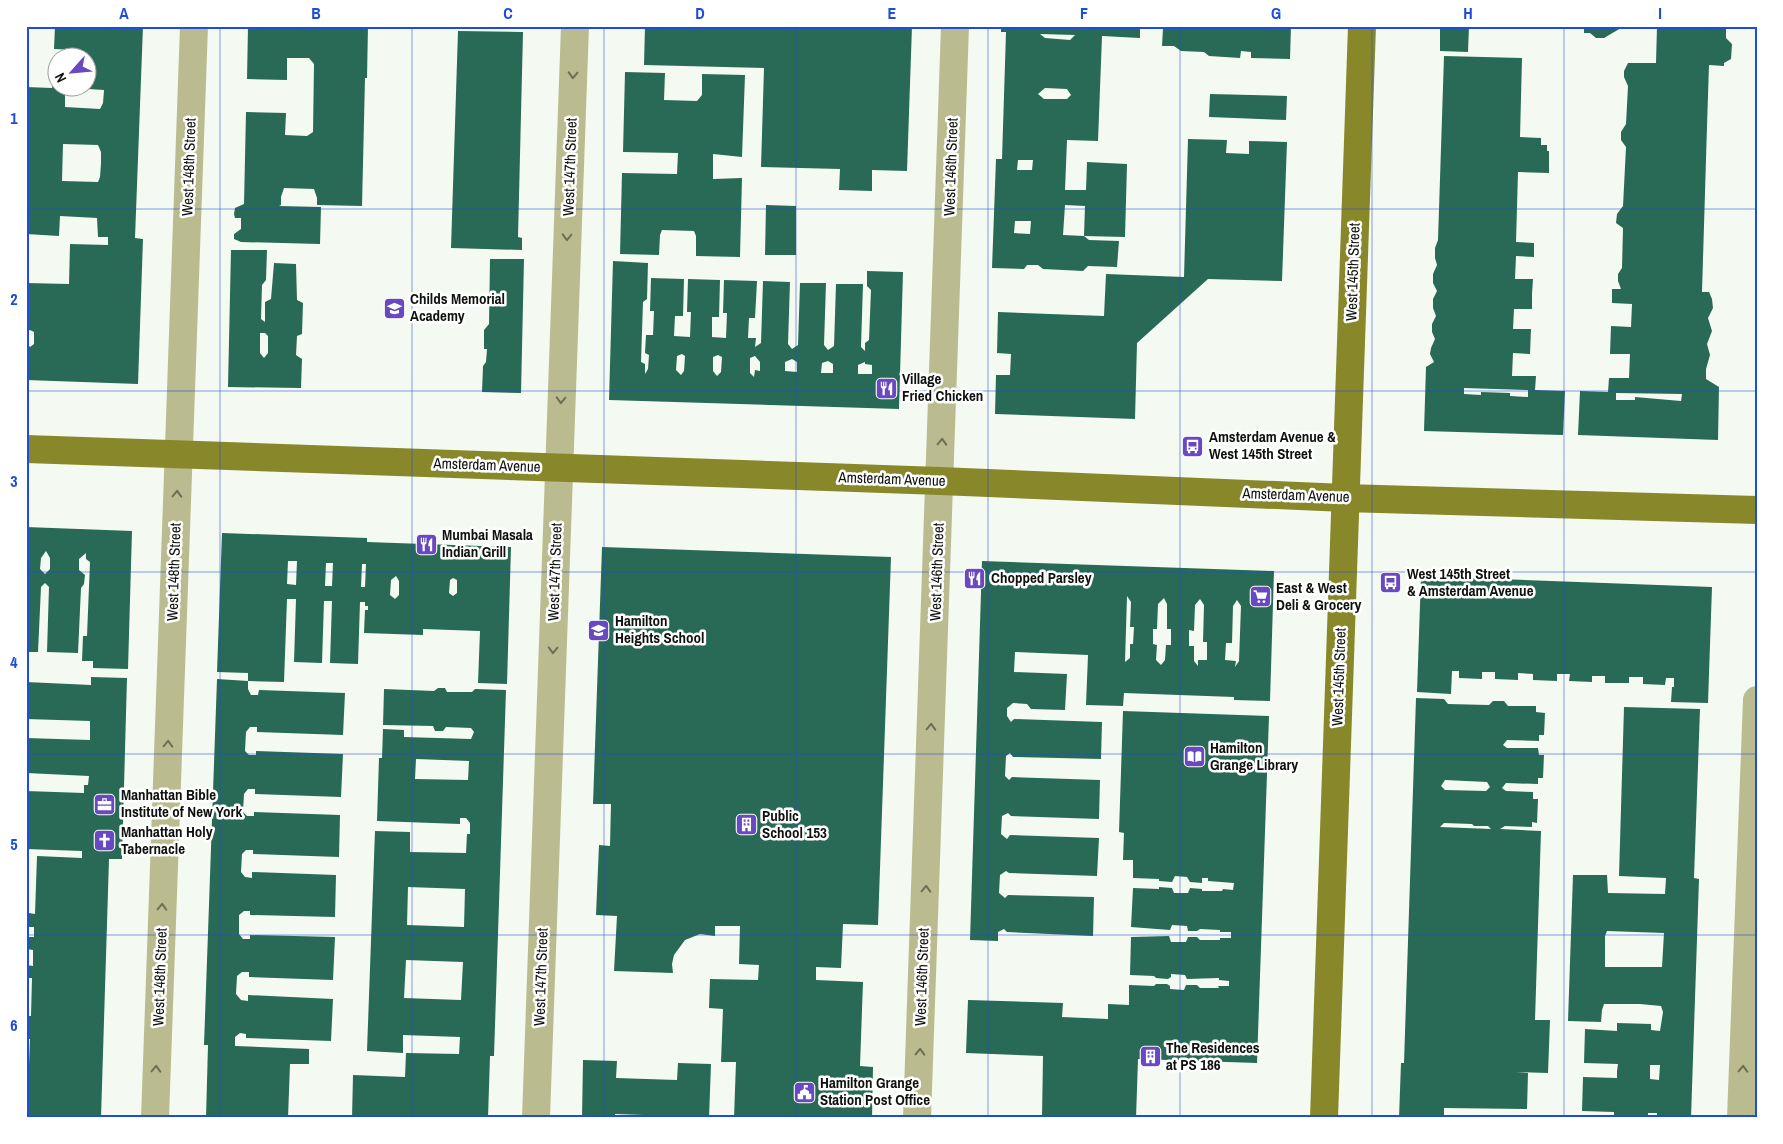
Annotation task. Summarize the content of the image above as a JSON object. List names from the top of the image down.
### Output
{
  "streets": {
    "main road": ["West 145th Street", "Amsterdam Avenue"],
    "street": ["West 148th Street", "West 147th Street", "West 146th Street"]
  },
  "crossings": [
    ["West 148th Street", "Amsterdam Avenue"],
    ["West 147th Street", "Amsterdam Avenue"],
    ["West 146th Street", "Amsterdam Avenue"],
    ["West 145th Street", "Amsterdam Avenue"]
  ],
  "one_way": ["West 148th Street", "West 147th Street", "West 146th Street"],
  "places": {
    "school or university": ["Childs Memorial Academy", "Hamilton Heights School"],
    "restaurant": ["Village Fried Chicken", "Mumbai Masala Indian Grill", "Chopped Parsley"],
    "bus stop": ["Amsterdam Avenue & West 145th Street", "West 145th Street & Amsterdam Avenue"],
    "supermarket": ["East & West Deli & Grocery"],
    "library": ["Hamilton Grange Library"],
    "office": ["Manhattan Bible Institute of New York"],
    "building": ["Public School 153", "The Residences at PS 186"],
    "church": ["Manhattan Holy Tabernacle"],
    "public building": ["Hamilton Grange Station Post Office"]
  },
  "north": "bottom left",
  "grid": {
    "columns": [
      "A",
      "B",
      "C",
      "D",
      "E",
      "F",
      "G",
      "H",
      "I"
    ],
    "rows": [
      "1",
      "2",
      "3",
      "4",
      "5",
      "6"
    ]
  }
}
